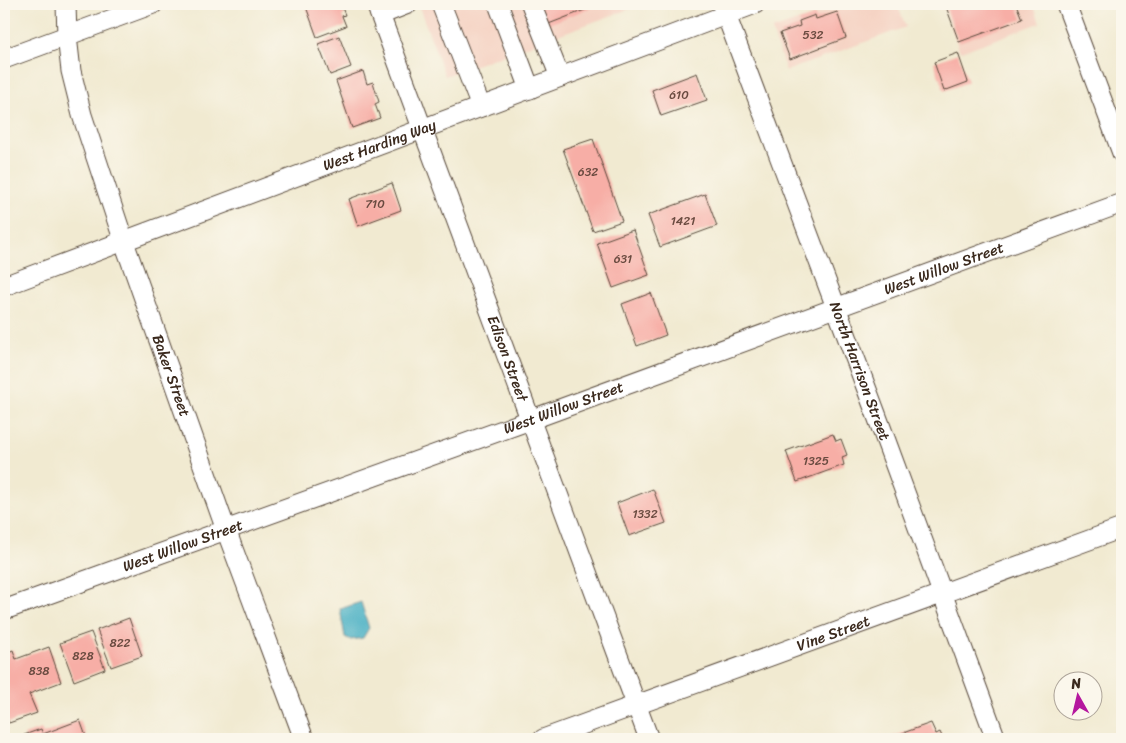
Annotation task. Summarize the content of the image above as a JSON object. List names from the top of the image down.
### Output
{
  "streets": {
    "street": [
      "West Harding Way",
      "West Willow Street",
      "Edison Street",
      "North Harrison Street",
      "Baker Street",
      "Vine Street"
    ]
  },
  "crossings": [
    ["West Harding Way", "Edison Street"],
    ["West Harding Way", "North Harrison Street"],
    ["West Harding Way", "Baker Street"],
    ["West Willow Street", "Edison Street"],
    ["West Willow Street", "North Harrison Street"],
    ["West Willow Street", "Baker Street"],
    ["Edison Street", "Vine Street"],
    ["North Harrison Street", "Vine Street"]
  ],
  "house_numbers": [
    "532",
    "610",
    "632",
    "710",
    "1421",
    "631",
    "1325",
    "1332",
    "822",
    "828",
    "838"
  ],
  "north": "top"
}
